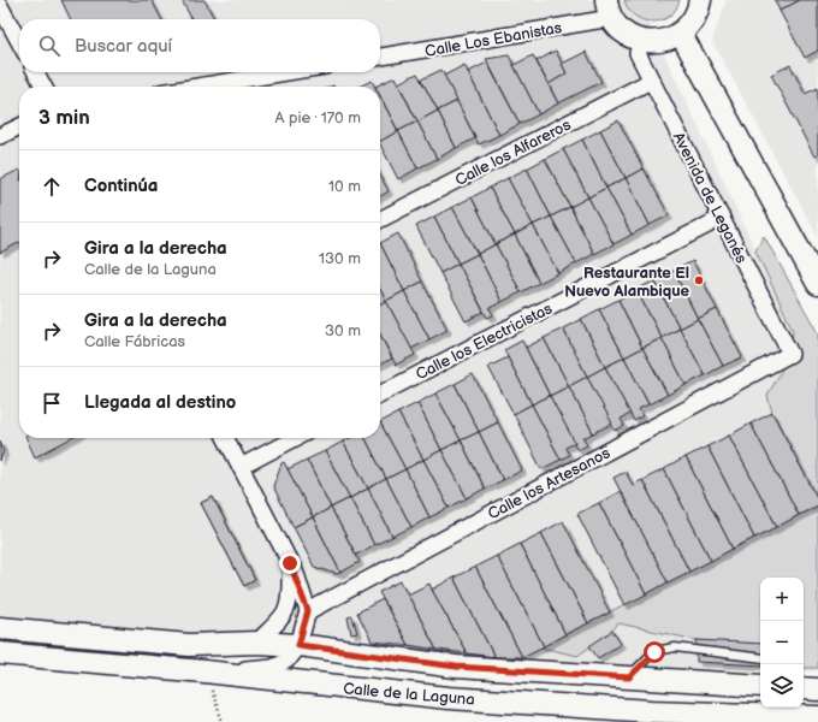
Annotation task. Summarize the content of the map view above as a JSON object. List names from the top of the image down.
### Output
{
  "streets": {
    "street": [
      "Calle Los Ebanistas",
      "Calle los Alfareros",
      "Avenida de Leganés",
      "Calle los Electricistas",
      "Calle los Artesanos",
      "Calle de la Laguna"
    ]
  },
  "crossings": [
    ["Calle los Alfareros", "Avenida de Leganés"],
    ["Avenida de Leganés", "Calle los Electricistas"],
    ["Avenida de Leganés", "Calle los Artesanos"]
  ],
  "places": ["Restaurante El Nuevo Alambique"],
  "page": {
    "search": "Buscar aquí",
    "heading": ["3 min", "A pie · 170 m"],
    "list": [
      ["Continúa", "10 m"],
      ["Gira a la derecha", "Calle de la Laguna", "130 m"],
      ["Gira a la derecha", "Calle Fábricas", "30 m"],
      "Llegada al destino"
    ],
    "map_buttons": ["+", "−"]
  }
}
